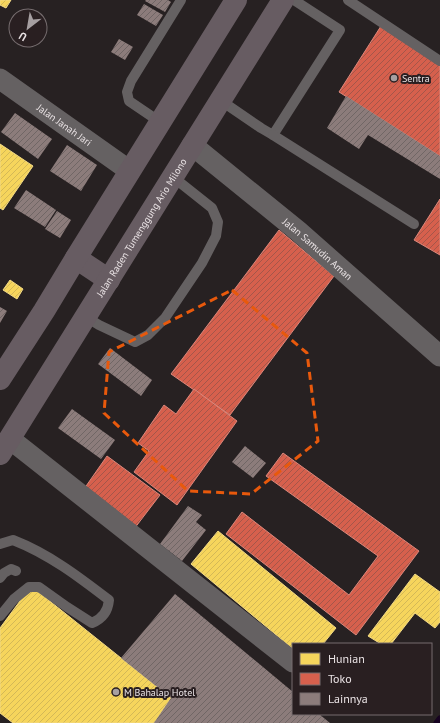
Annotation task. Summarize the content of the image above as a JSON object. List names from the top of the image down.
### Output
{
  "streets": {
    "highway": ["Jalan Raden Tumenggung Ario Milono"],
    "street": ["Jalan Janah Jari", "Jalan Samudin Aman"]
  },
  "crossings": [
    ["Jalan Raden Tumenggung Ario Milono", "Jalan Samudin Aman"]
  ],
  "places": ["Sentra", "M Bahalap Hotel"],
  "legend": ["Hunian", "Toko", "Lainnya"],
  "north": "bottom left"
}
